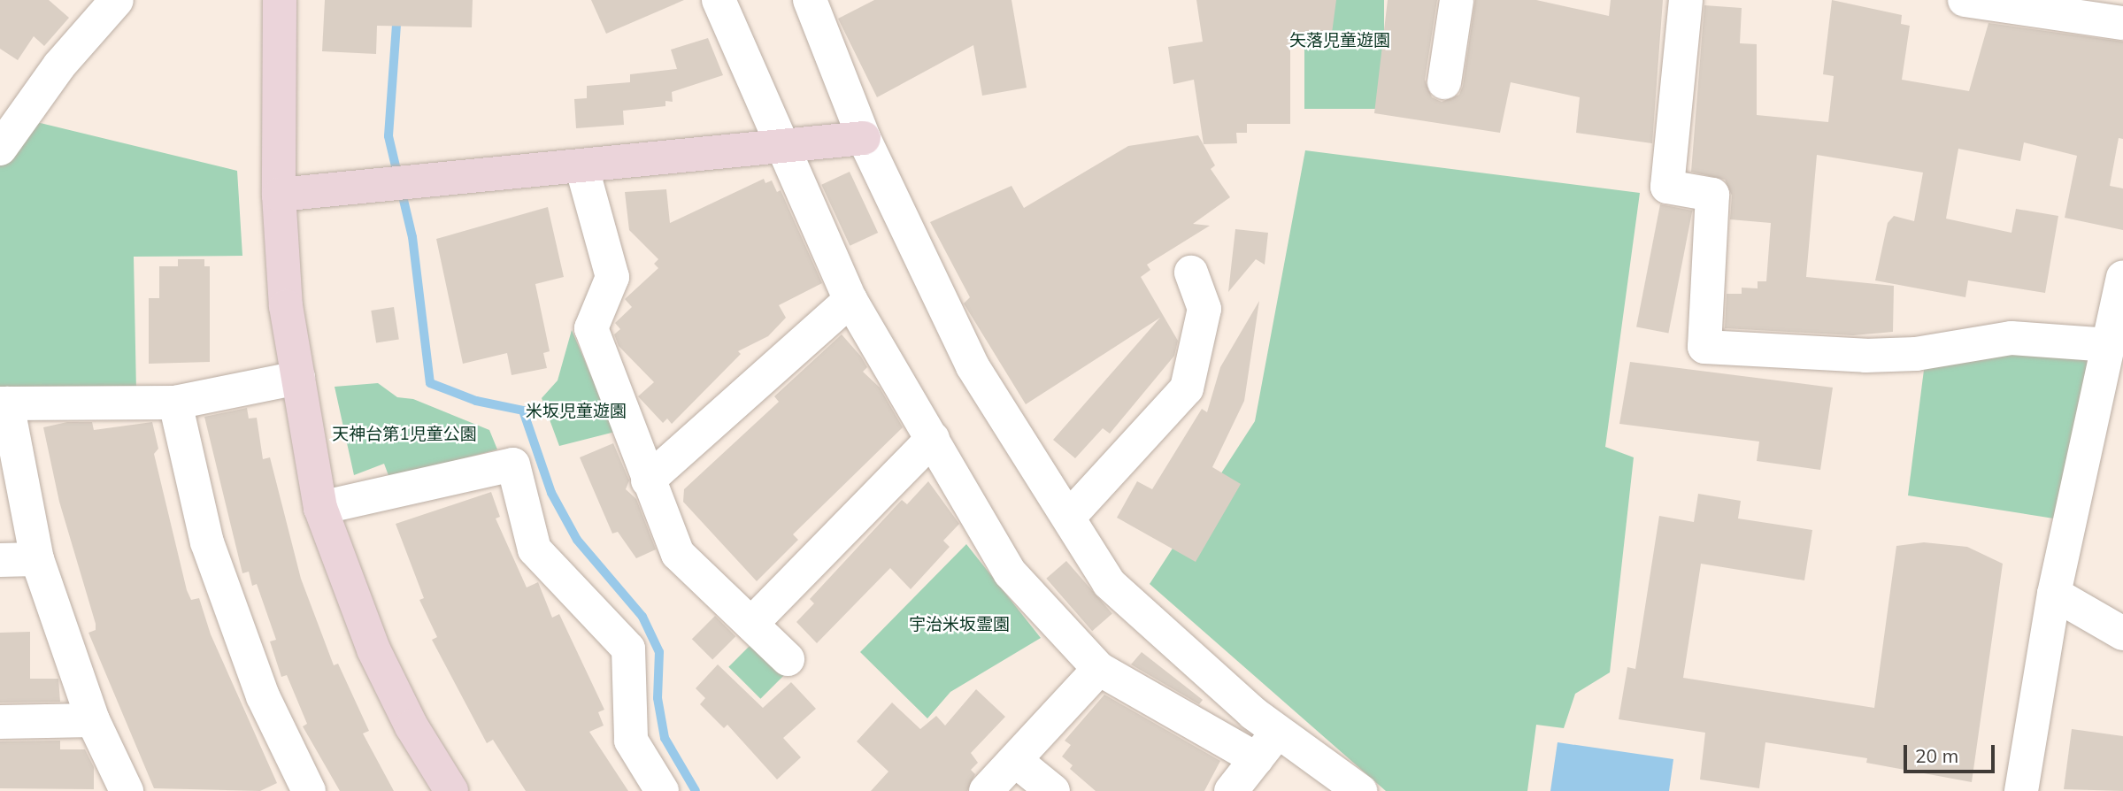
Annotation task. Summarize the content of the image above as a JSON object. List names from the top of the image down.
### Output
{
  "parks": [
    "矢落児童遊園",
    "米坂児童遊園",
    "天神台第1児童公園",
    "宇治米坂霊園"
  ],
  "scale_bar": "20 m"
}
